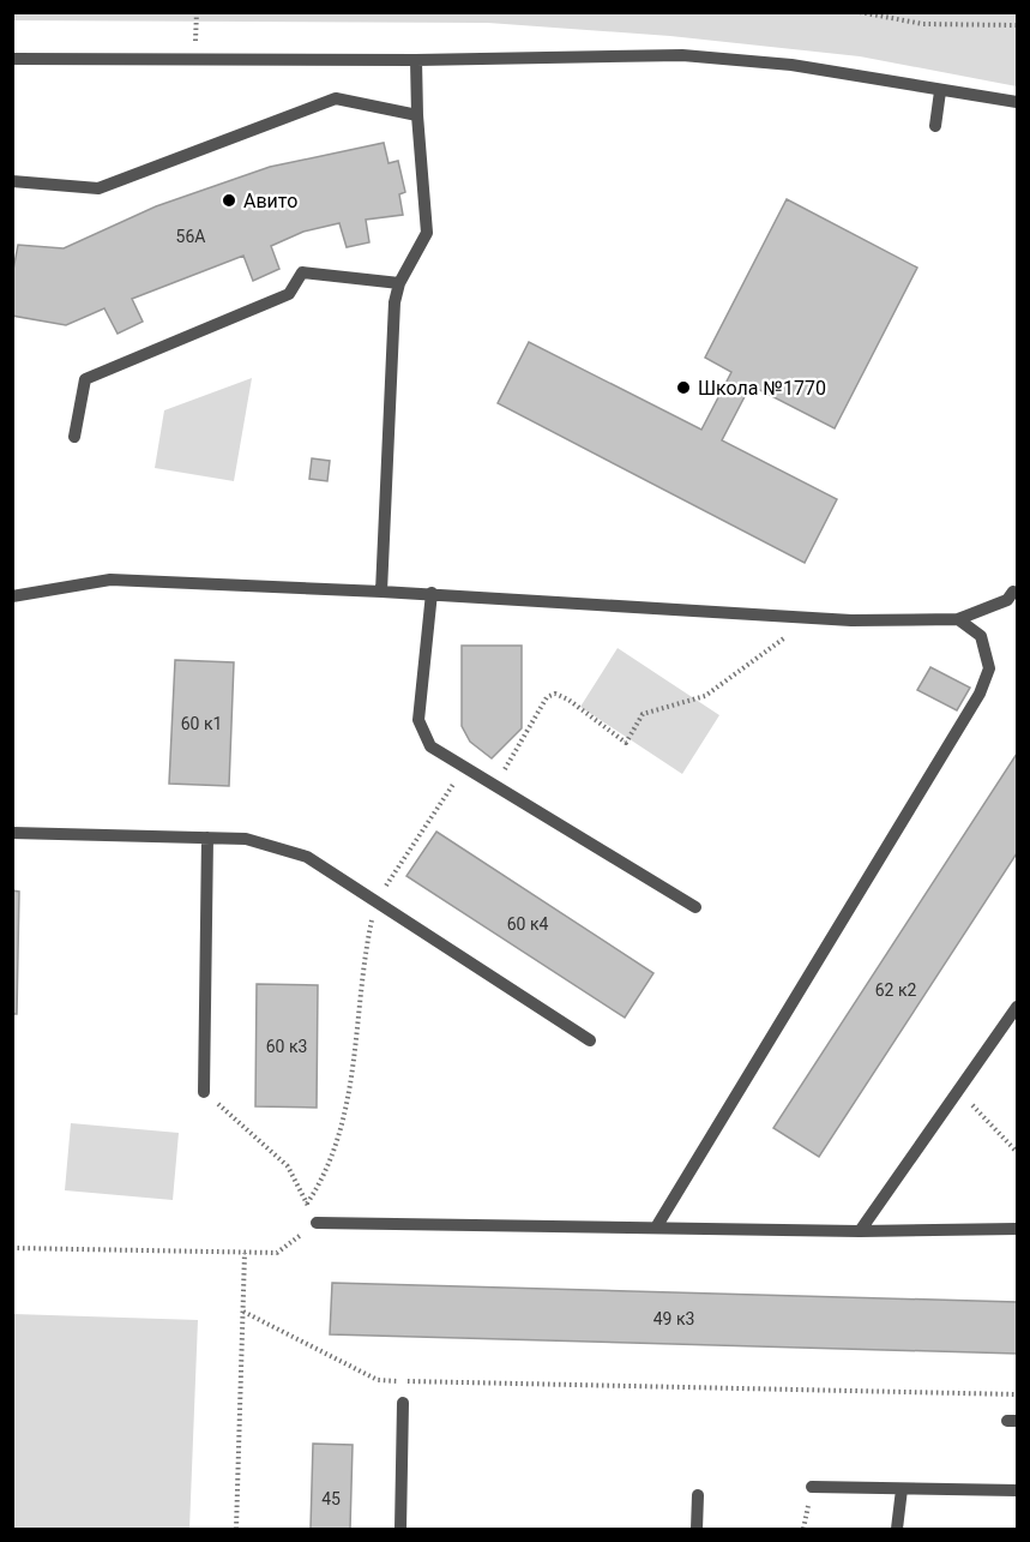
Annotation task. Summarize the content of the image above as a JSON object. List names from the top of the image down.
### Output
{
  "places": ["Авито", "Школа №1770"],
  "house_numbers": [
    "56А",
    "60 к1",
    "60 к4",
    "62 к2",
    "60 к3",
    "49 к3",
    "45"
  ]
}
